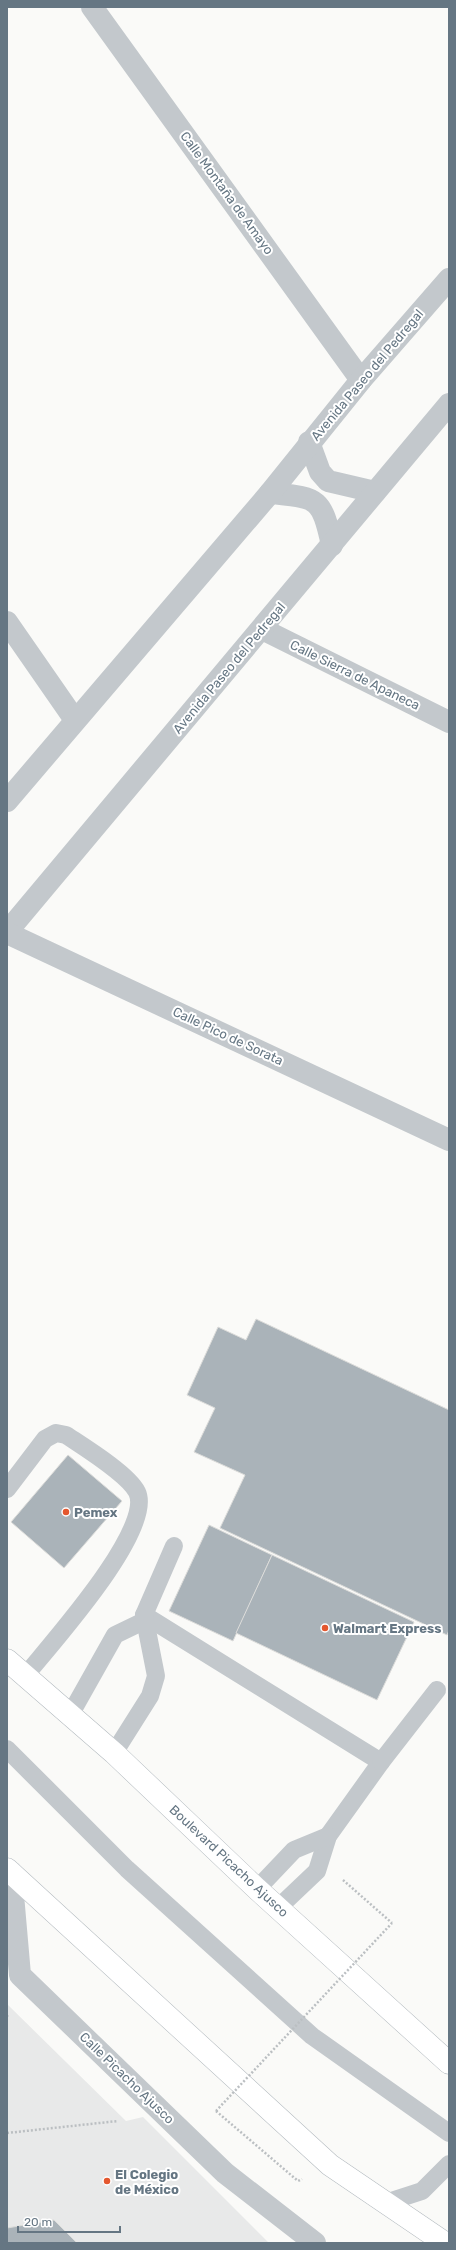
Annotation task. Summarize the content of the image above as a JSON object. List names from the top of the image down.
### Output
{
  "streets": {
    "main road": ["Boulevard Picacho Ajusco"],
    "street": [
      "Calle Montaña de Amayo",
      "Avenida Paseo del Pedregal",
      "Calle Sierra de Apaneca",
      "Calle Pico de Sorata",
      "Calle Picacho Ajusco"
    ]
  },
  "crossings": [
    ["Calle Montaña de Amayo", "Avenida Paseo del Pedregal"],
    ["Avenida Paseo del Pedregal", "Calle Sierra de Apaneca"],
    ["Avenida Paseo del Pedregal", "Calle Pico de Sorata"]
  ],
  "places": ["Pemex", "Walmart Express", "El Colegio de México"],
  "scale_bar": "20 m"
}
